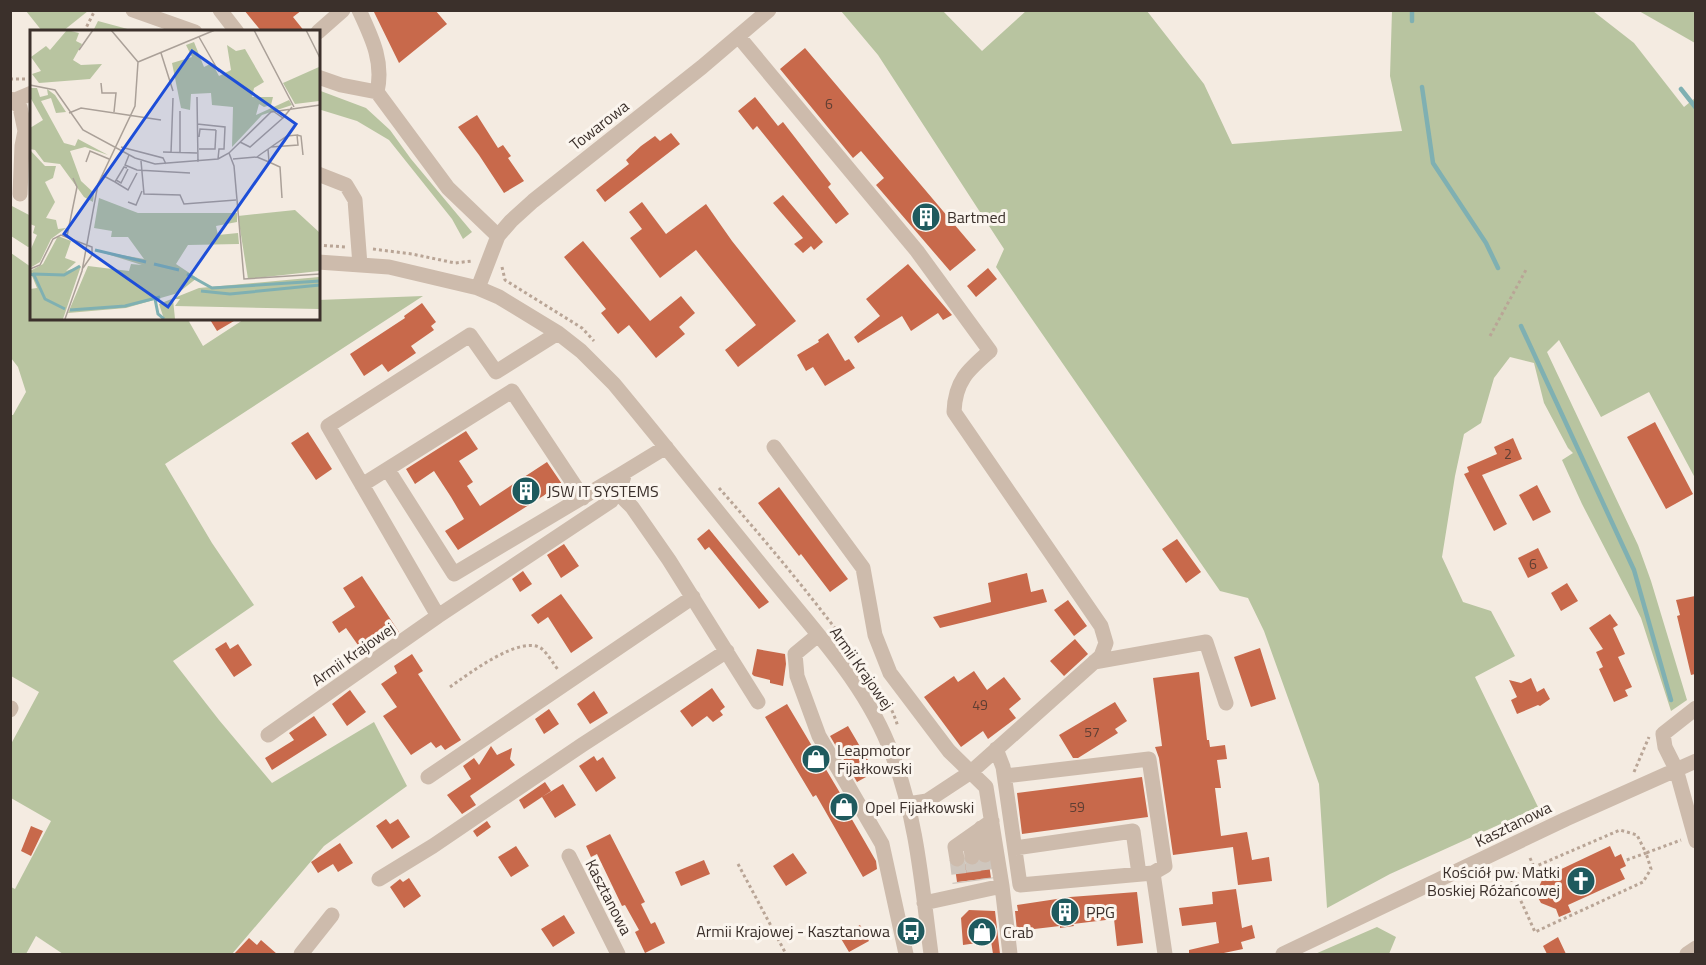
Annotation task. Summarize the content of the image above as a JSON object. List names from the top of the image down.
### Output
{
  "streets": {
    "street": ["Towarowa", "Armii Krajowej", "Kasztanowa"]
  },
  "crossings": [
    ["Towarowa", "Armii Krajowej"]
  ],
  "places": {
    "building": ["Bartmed", "JSW IT SYSTEMS", "PPG"],
    "shop": ["Leapmotor Fijałkowski", "Opel Fijałkowski", "Crab"],
    "church": ["Kościół pw. Matki Boskiej Różańcowej"],
    "bus stop": ["Armii Krajowej - Kasztanowa"]
  },
  "house_numbers": [
    "6",
    "2",
    "6",
    "49",
    "57",
    "59"
  ]
}
